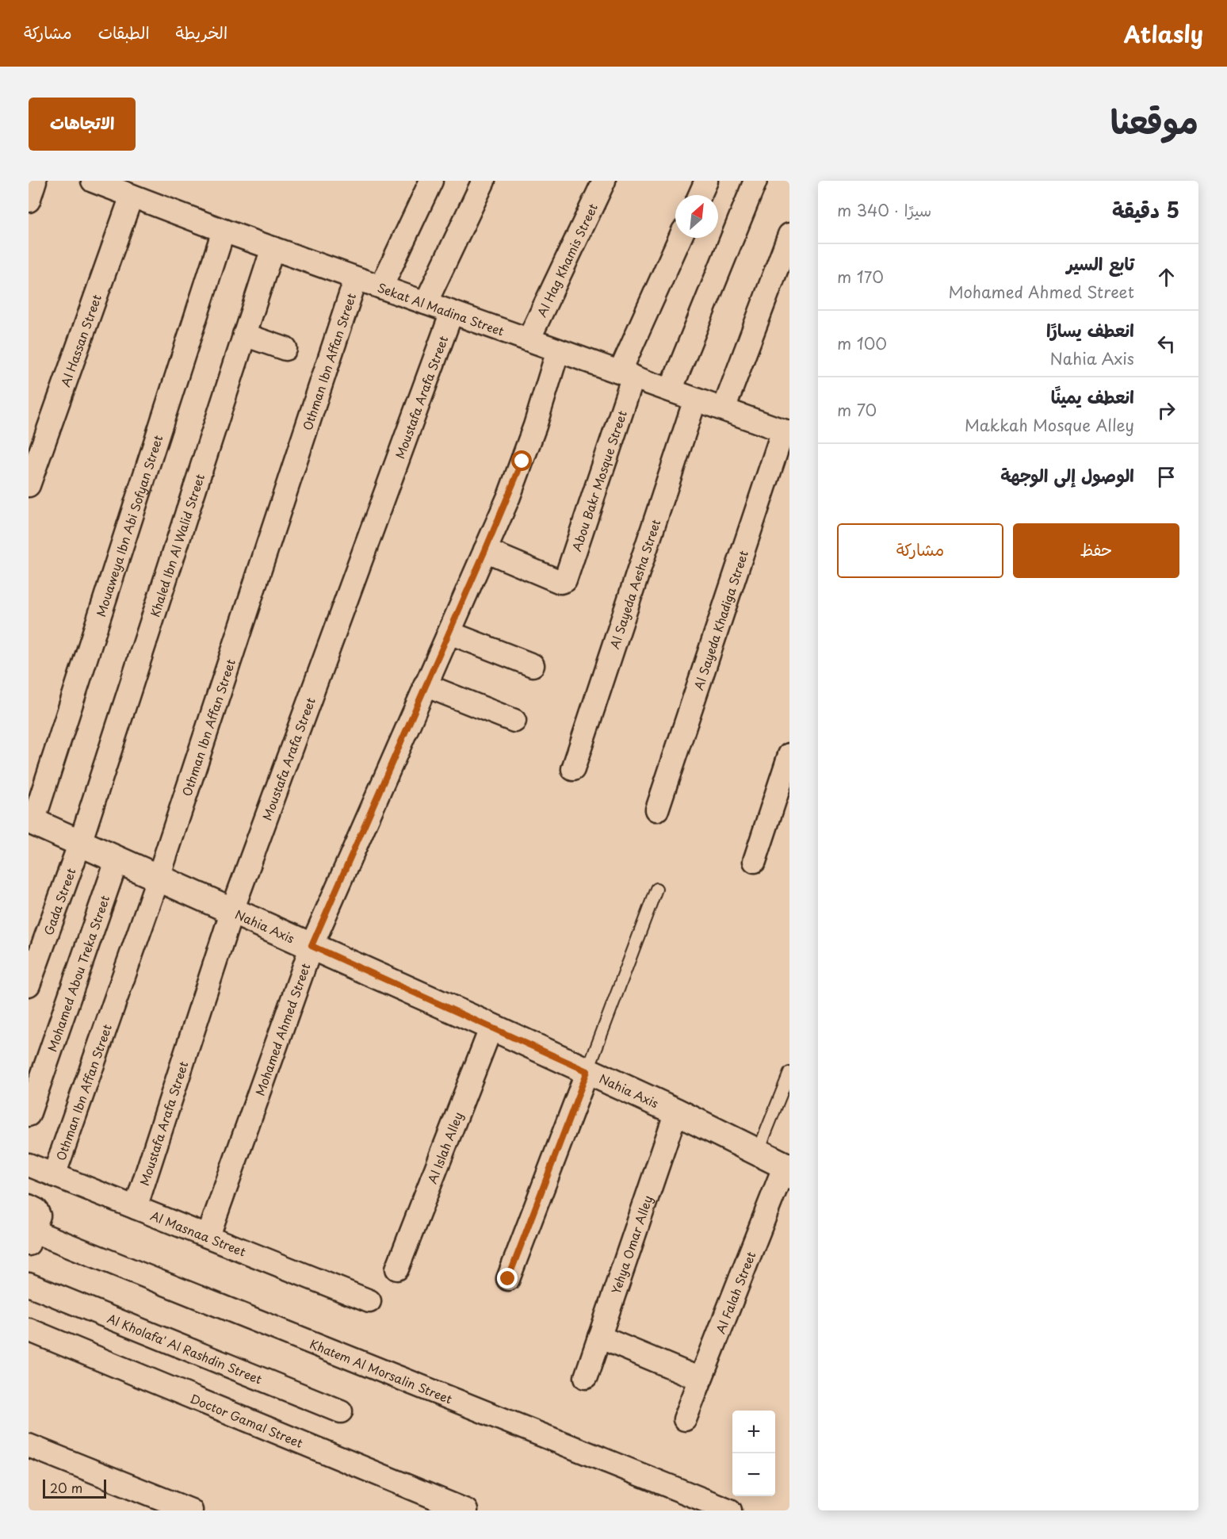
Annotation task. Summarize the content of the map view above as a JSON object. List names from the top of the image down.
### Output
{
  "streets": {
    "main road": ["Nahia Axis"],
    "street": [
      "Al Hag Khamis Street",
      "Sekat Al Madina Street",
      "Al Hassan Street",
      "Othman Ibn Affan Street",
      "Moustafa Arafa Street",
      "Abou Bakr Mosque Street",
      "Mouaweya Ibn Abi Sofyan Street",
      "Khaled Ibn Al Walid Street",
      "Al Sayeda Aesha Street",
      "Al Sayeda Khadiga Street",
      "Gada Street",
      "Mohamed Abou Treka Street",
      "Mohamed Ahmed Street",
      "Al Islah Alley",
      "Al Masnaa Street",
      "Yehya Omar Alley",
      "Al Falah Street",
      "Al Kholafa' Al Rashdin Street",
      "Khatem Al Morsalin Street",
      "Doctor Gamal Street"
    ]
  },
  "crossings": [
    ["Al Hag Khamis Street", "Sekat Al Madina Street"],
    ["Sekat Al Madina Street", "Al Hassan Street"],
    ["Sekat Al Madina Street", "Othman Ibn Affan Street"],
    ["Sekat Al Madina Street", "Moustafa Arafa Street"],
    ["Sekat Al Madina Street", "Abou Bakr Mosque Street"],
    ["Sekat Al Madina Street", "Mouaweya Ibn Abi Sofyan Street"],
    ["Sekat Al Madina Street", "Khaled Ibn Al Walid Street"],
    ["Sekat Al Madina Street", "Al Sayeda Aesha Street"],
    ["Sekat Al Madina Street", "Al Sayeda Khadiga Street"],
    ["Sekat Al Madina Street", "Mohamed Ahmed Street"],
    ["Othman Ibn Affan Street", "Nahia Axis"],
    ["Othman Ibn Affan Street", "Al Masnaa Street"],
    ["Moustafa Arafa Street", "Nahia Axis"],
    ["Moustafa Arafa Street", "Al Masnaa Street"],
    ["Abou Bakr Mosque Street", "Mohamed Ahmed Street"],
    ["Mouaweya Ibn Abi Sofyan Street", "Nahia Axis"],
    ["Khaled Ibn Al Walid Street", "Gada Street"],
    ["Khaled Ibn Al Walid Street", "Nahia Axis"],
    ["Gada Street", "Nahia Axis"],
    ["Nahia Axis", "Mohamed Abou Treka Street"],
    ["Nahia Axis", "Mohamed Ahmed Street"],
    ["Nahia Axis", "Al Islah Alley"],
    ["Nahia Axis", "Yehya Omar Alley"],
    ["Nahia Axis", "Al Falah Street"],
    ["Mohamed Ahmed Street", "Al Masnaa Street"]
  ],
  "scale_bar": "20 m",
  "north": "top right",
  "page": {
    "header": "Atlasly",
    "nav": ["الخريطة", "الطبقات", "مشاركة"],
    "title": "موقعنا",
    "buttons": [
      "الاتجاهات",
      ["حفظ", "مشاركة"]
    ],
    "heading": ["5 دقيقة", "سيرًا · 340 m"],
    "list": [
      ["تابع السير", "Mohamed Ahmed Street", "170 m"],
      ["انعطف يسارًا", "Nahia Axis", "100 m"],
      ["انعطف يمينًا", "Makkah Mosque Alley", "70 m"],
      "الوصول إلى الوجهة"
    ],
    "map_buttons": ["+", "−"],
    "scale": "20 m"
  }
}
